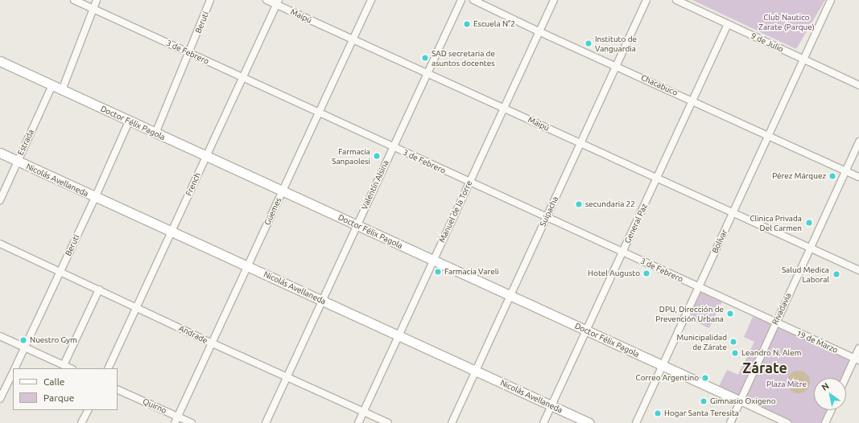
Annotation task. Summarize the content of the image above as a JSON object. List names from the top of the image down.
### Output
{
  "streets": {
    "street": [
      "Maipú",
      "Beruti",
      "9 de Julio",
      "3 de Febrero",
      "Chacabuco",
      "Doctor Félix Pagola",
      "Estrada",
      "Nicolás Avellaneda",
      "French",
      "Valentín Alsina",
      "Güemes",
      "Manuel de la Torre",
      "Suipacha",
      "General Paz",
      "Bolívar",
      "Rivadavia",
      "Andrade",
      "19 de Marzo",
      "Quirno"
    ]
  },
  "crossings": [
    ["Maipú", "French"],
    ["Maipú", "Valentín Alsina"],
    ["Maipú", "Güemes"],
    ["Maipú", "Manuel de la Torre"],
    ["Maipú", "Suipacha"],
    ["Maipú", "General Paz"],
    ["Maipú", "Bolívar"],
    ["Maipú", "Rivadavia"],
    ["Beruti", "3 de Febrero"],
    ["Beruti", "Doctor Félix Pagola"],
    ["Beruti", "Nicolás Avellaneda"],
    ["Beruti", "Andrade"],
    ["9 de Julio", "General Paz"],
    ["9 de Julio", "Bolívar"],
    ["3 de Febrero", "French"],
    ["3 de Febrero", "Valentín Alsina"],
    ["3 de Febrero", "Güemes"],
    ["3 de Febrero", "Manuel de la Torre"],
    ["3 de Febrero", "Suipacha"],
    ["3 de Febrero", "General Paz"],
    ["3 de Febrero", "Bolívar"],
    ["3 de Febrero", "Rivadavia"],
    ["3 de Febrero", "19 de Marzo"],
    ["Chacabuco", "Manuel de la Torre"],
    ["Chacabuco", "Suipacha"],
    ["Chacabuco", "General Paz"],
    ["Chacabuco", "Bolívar"],
    ["Chacabuco", "Rivadavia"],
    ["Doctor Félix Pagola", "Estrada"],
    ["Doctor Félix Pagola", "French"],
    ["Doctor Félix Pagola", "Valentín Alsina"],
    ["Doctor Félix Pagola", "Güemes"],
    ["Doctor Félix Pagola", "Manuel de la Torre"],
    ["Doctor Félix Pagola", "Suipacha"],
    ["Doctor Félix Pagola", "General Paz"],
    ["Doctor Félix Pagola", "Bolívar"],
    ["Doctor Félix Pagola", "Rivadavia"],
    ["Estrada", "Nicolás Avellaneda"],
    ["Nicolás Avellaneda", "French"],
    ["Nicolás Avellaneda", "Valentín Alsina"],
    ["Nicolás Avellaneda", "Güemes"],
    ["Nicolás Avellaneda", "Manuel de la Torre"],
    ["Nicolás Avellaneda", "Suipacha"],
    ["Nicolás Avellaneda", "General Paz"],
    ["French", "Andrade"],
    ["Valentín Alsina", "Andrade"],
    ["Güemes", "Andrade"],
    ["Güemes", "Quirno"],
    ["Manuel de la Torre", "Andrade"],
    ["Rivadavia", "19 de Marzo"]
  ],
  "districts": ["Zárate"],
  "parks": ["Club Nautico Zarate (Parque)", "Plaza Mitre"],
  "places": [
    "Escuela N°2",
    "Instituto de Vanguardia",
    "SAD secretaria de asuntos docentes",
    "Farmacia Sanpaolesi",
    "Pérez Márquez",
    "secundaria 22",
    "Clinica Privada Del Carmen",
    "Farmacia Vareli",
    "Hotel Augusto",
    "Salud Medica Laboral",
    "DPU, Dirección de Prevención Urbana",
    "Nuestro Gym",
    "Municipalidad de Zárate",
    "Leandro N. Alem",
    "Correo Argentino",
    "Gimnasio Oxigeno",
    "Hogar Santa Teresita"
  ],
  "legend": ["Calle", "Parque"],
  "north": "top left"
}
